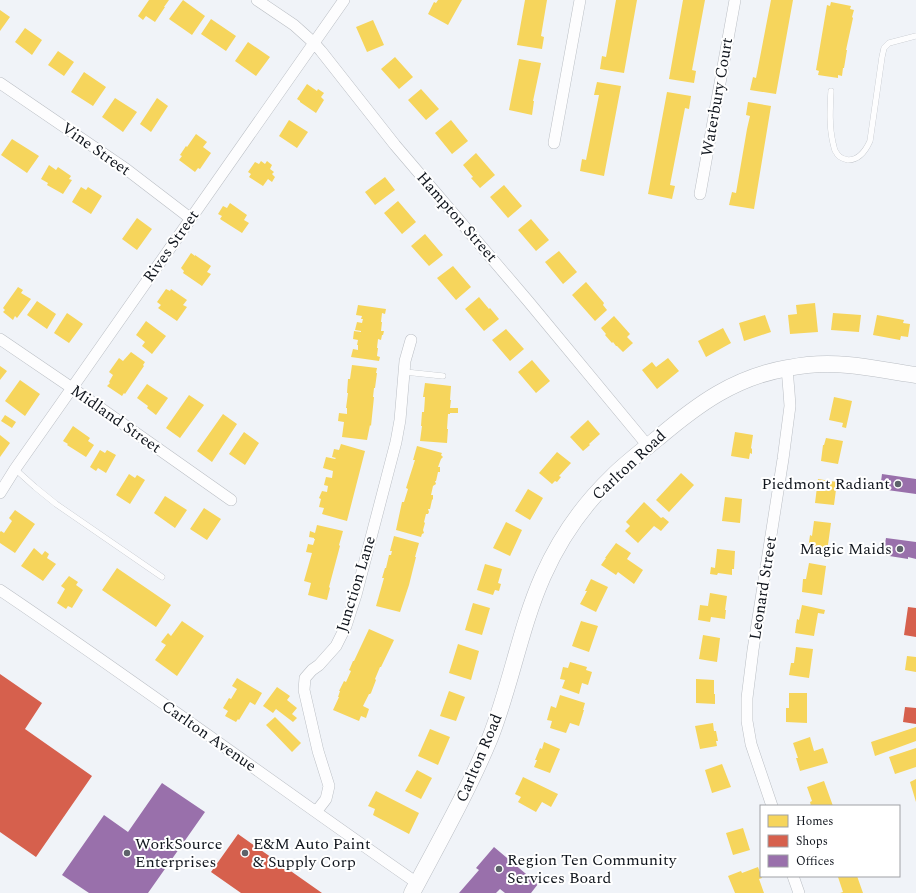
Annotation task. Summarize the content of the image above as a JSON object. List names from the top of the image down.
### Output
{
  "streets": {
    "main road": ["Carlton Road"],
    "street": [
      "Waterbury Court",
      "Vine Street",
      "Hampton Street",
      "Rives Street",
      "Midland Street",
      "Junction Lane",
      "Leonard Street",
      "Carlton Avenue"
    ]
  },
  "crossings": [
    ["Vine Street", "Rives Street"],
    ["Hampton Street", "Rives Street"],
    ["Hampton Street", "Carlton Road"],
    ["Rives Street", "Midland Street"],
    ["Carlton Road", "Leonard Street"],
    ["Carlton Road", "Carlton Avenue"],
    ["Junction Lane", "Carlton Avenue"]
  ],
  "places": [
    "Piedmont Radiant",
    "Magic Maids",
    "WorkSource Enterprises",
    "E&M Auto Paint & Supply Corp",
    "Region Ten Community Services Board"
  ],
  "legend": ["Homes", "Shops", "Offices"]
}
